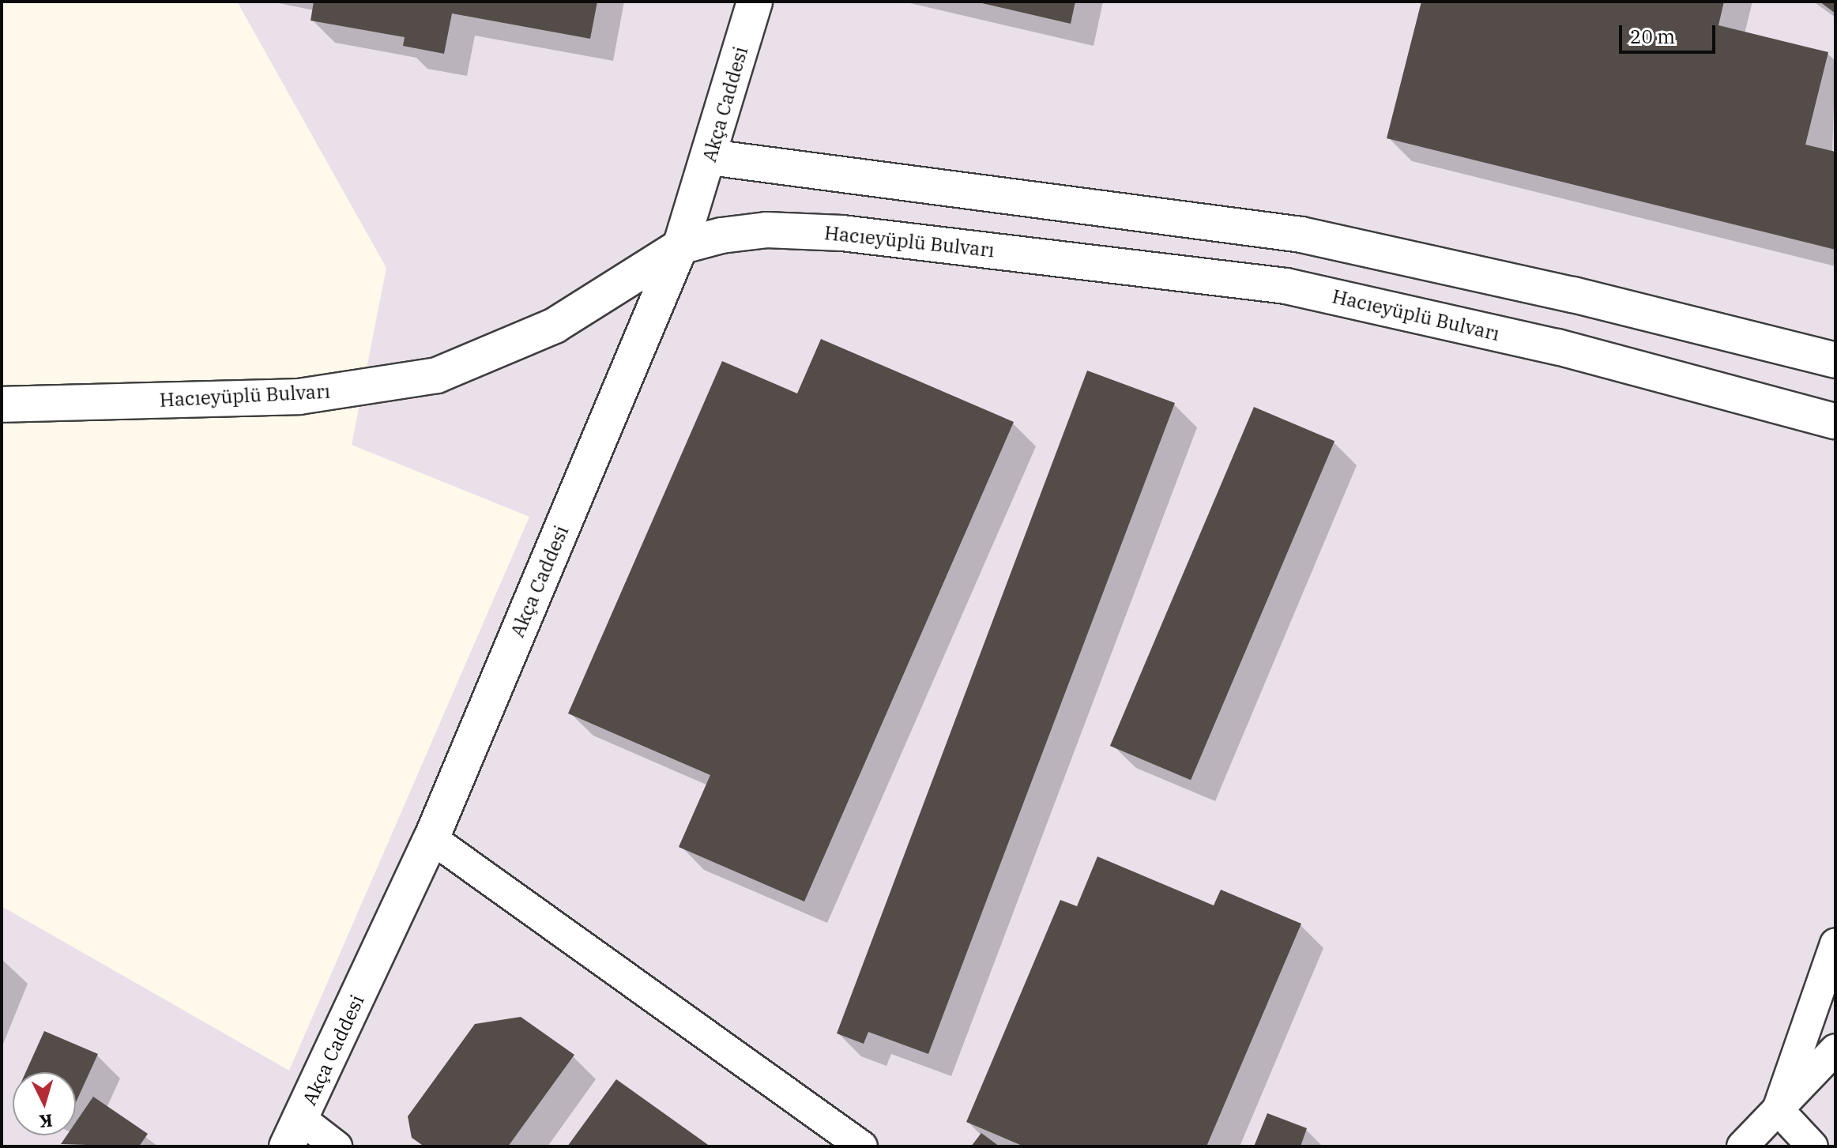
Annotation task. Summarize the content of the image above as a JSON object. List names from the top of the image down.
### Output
{
  "streets": {
    "street": ["Akça Caddesi", "Hacıeyüplü Bulvarı"]
  },
  "crossings": [
    ["Akça Caddesi", "Hacıeyüplü Bulvarı"]
  ],
  "scale_bar": "20 m",
  "north": "bottom"
}
